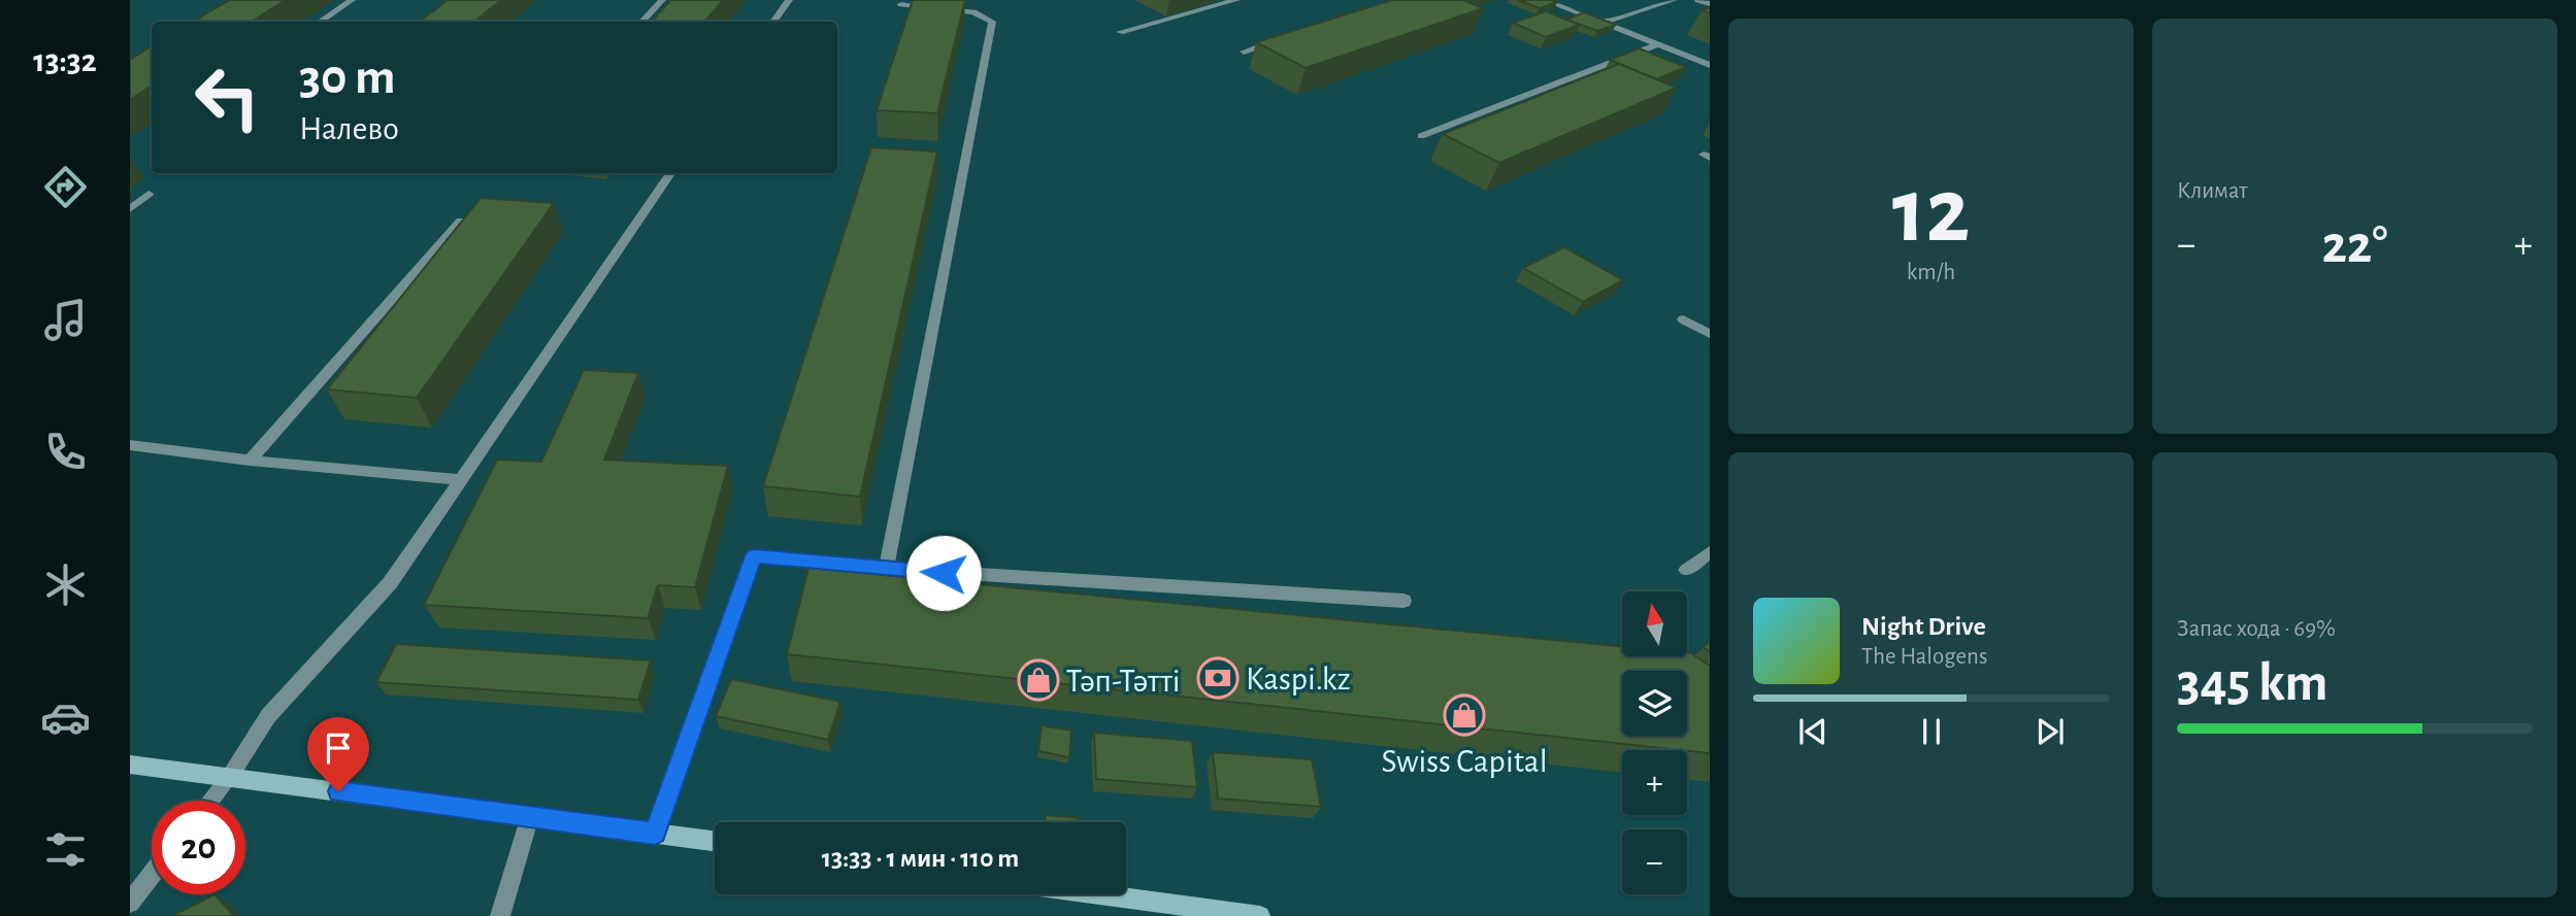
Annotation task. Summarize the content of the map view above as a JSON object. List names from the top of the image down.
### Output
{
  "places": {
    "bank": ["Kaspi.kz"],
    "shop": ["Тәп-Тәтті", "Swiss Capital"]
  },
  "north": "top",
  "page": {
    "tabs": "13:32",
    "tile": [
      ["12", "km/h"],
      "Климат",
      ["Запас хода · 69%", "345 km"]
    ],
    "turn": ["30 m", "Налево"],
    "heat": ["−", "22°", "+"],
    "map_buttons": ["+", "−"],
    "song": ["Night Drive", "The Halogens"],
    "limit": "20",
    "trip": "13:33 · 1 мин · 110 m"
  }
}
